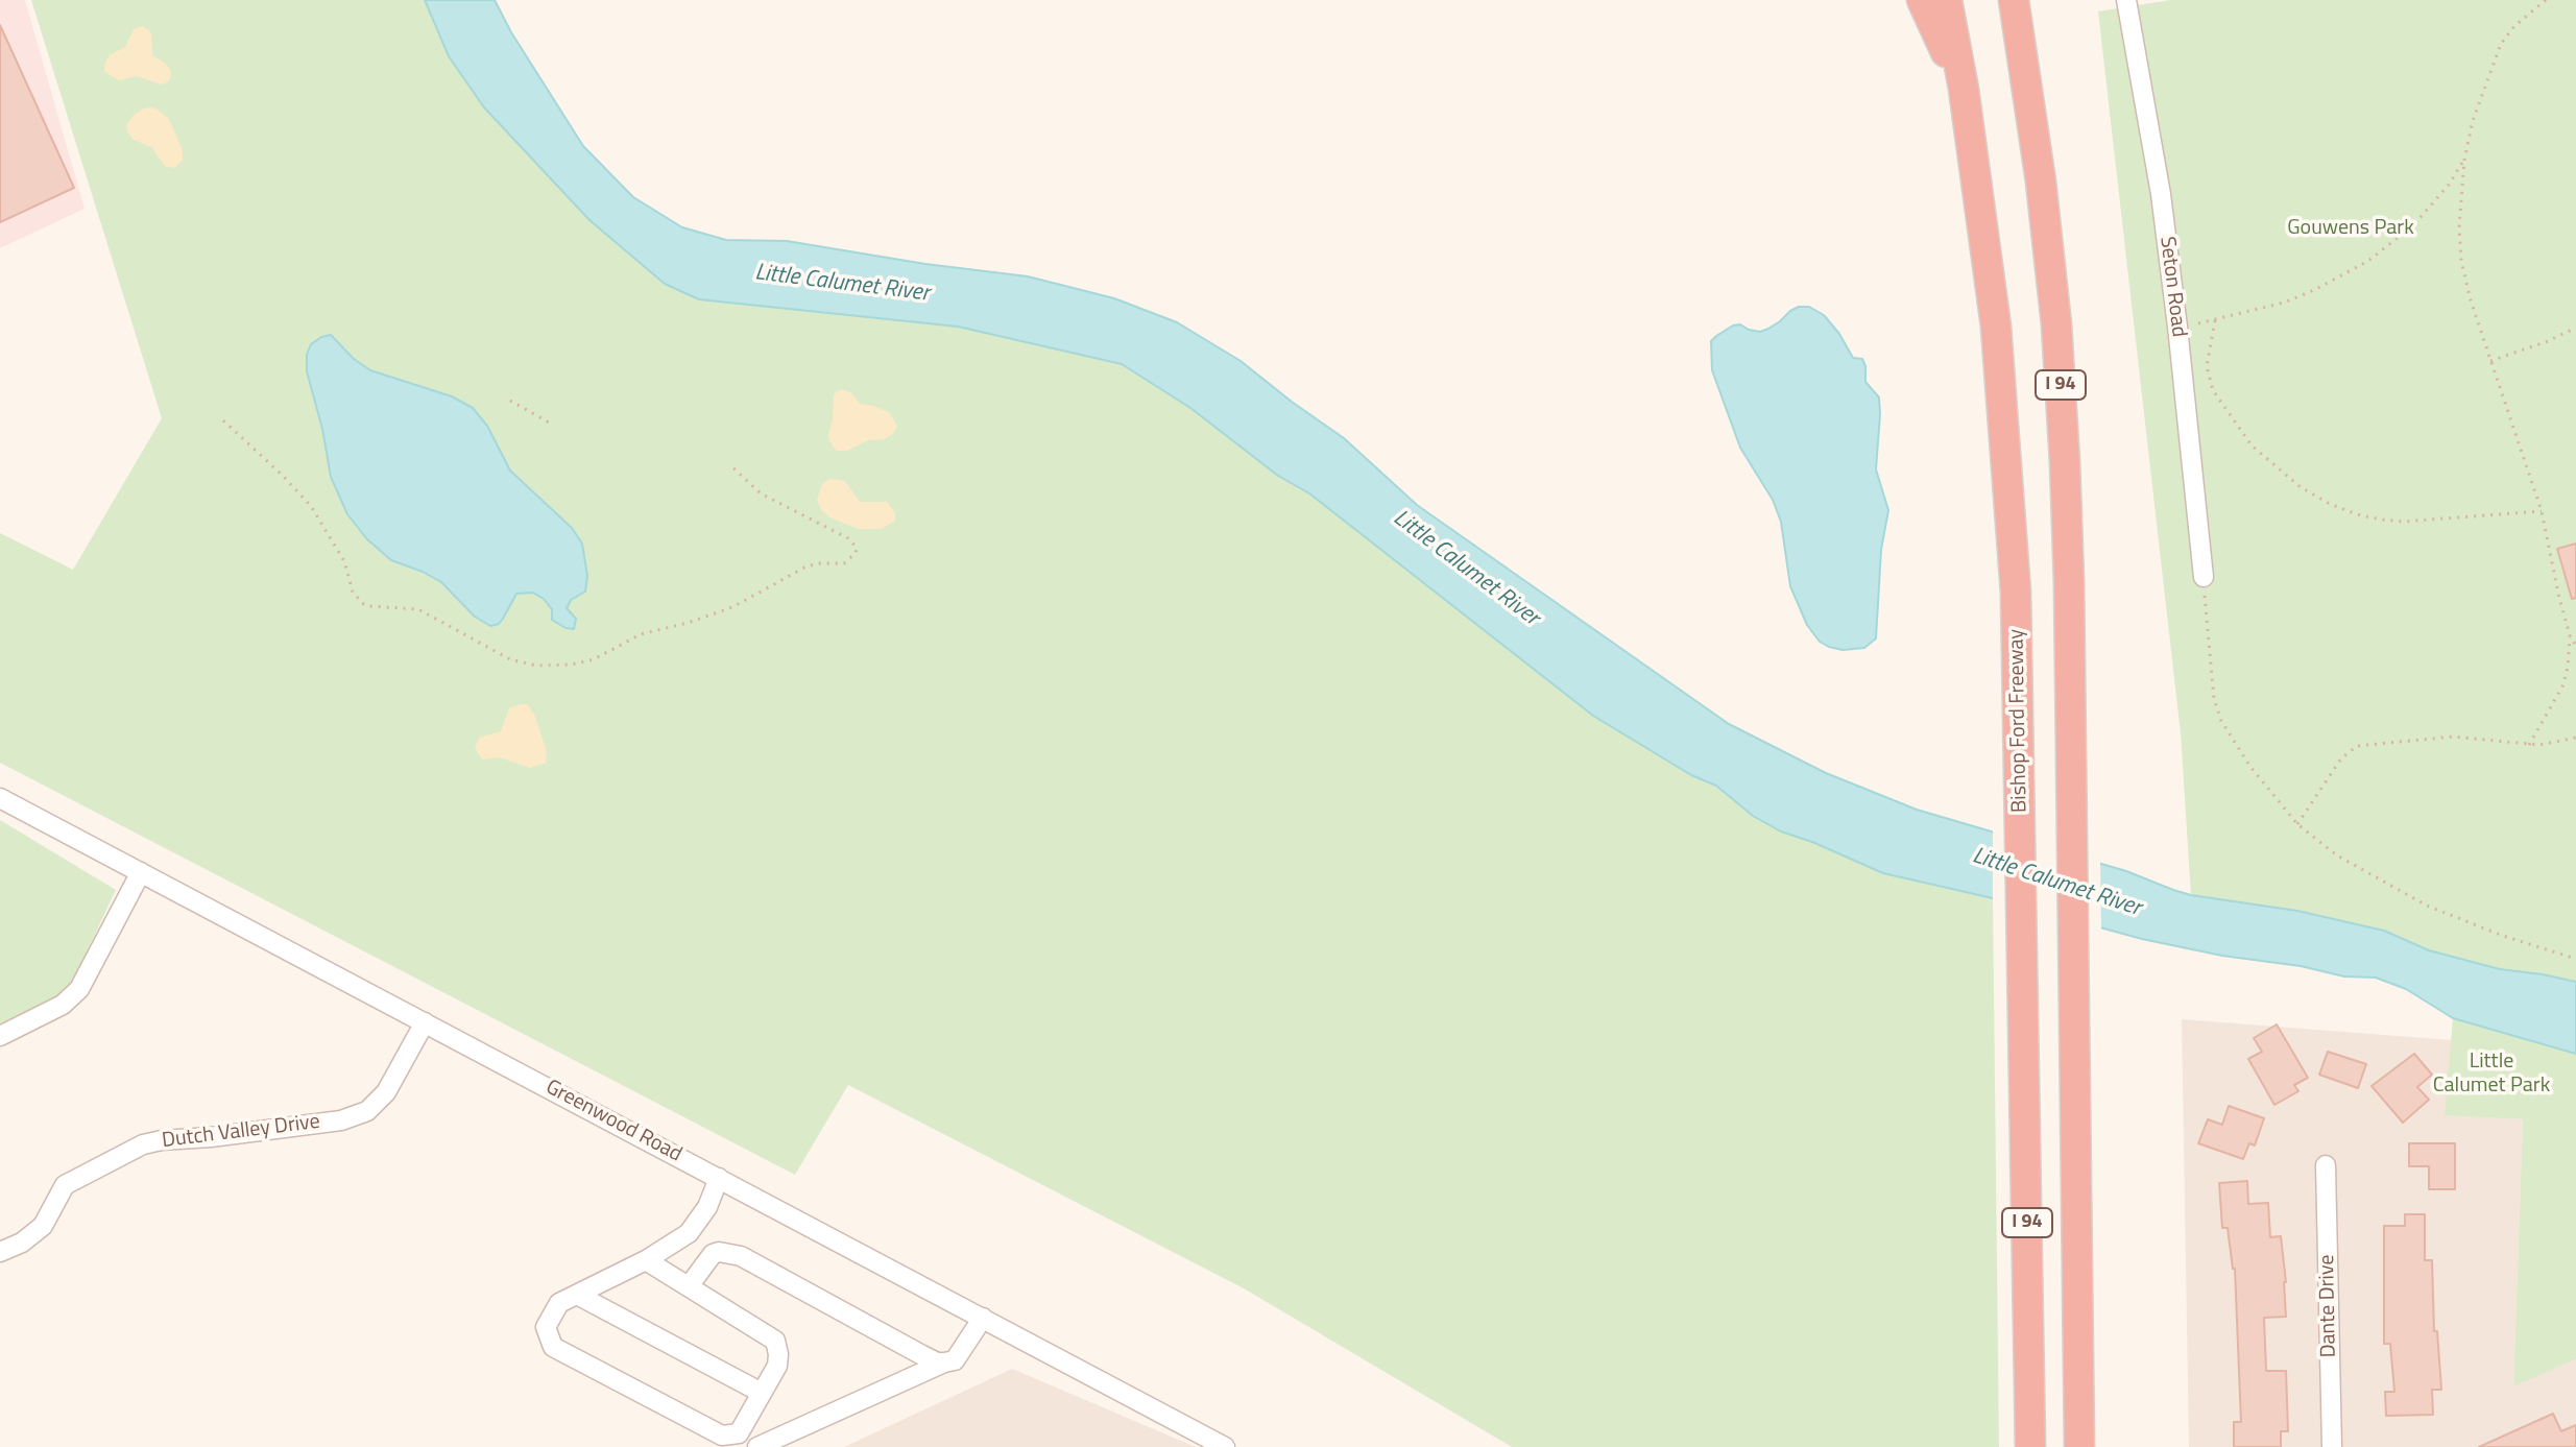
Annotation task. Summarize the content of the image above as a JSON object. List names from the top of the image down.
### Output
{
  "streets": {
    "highway": ["I 94", "Bishop Ford Freeway"],
    "street": [
      "Seton Road",
      "Greenwood Road",
      "Dutch Valley Drive",
      "Dante Drive"
    ]
  },
  "crossings": [
    ["Greenwood Road", "Dutch Valley Drive"]
  ],
  "water": ["Little Calumet River"],
  "parks": ["Gouwens Park", "Little Calumet Park"]
}
